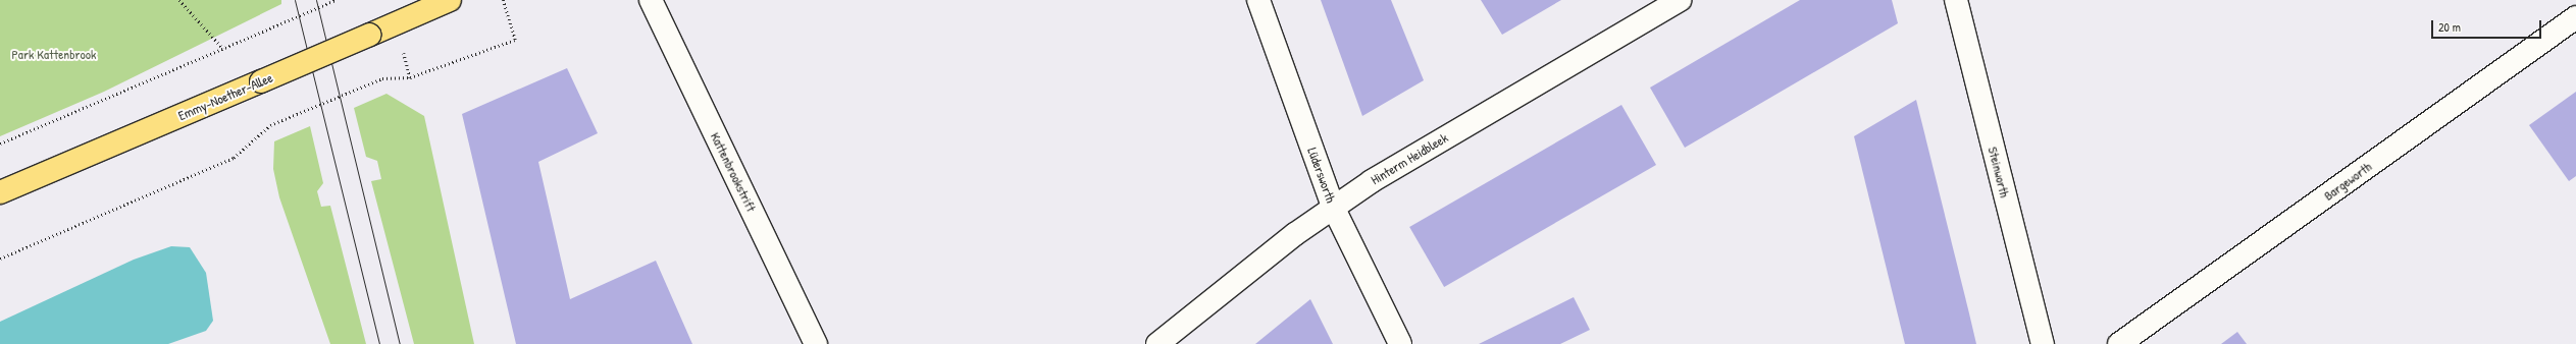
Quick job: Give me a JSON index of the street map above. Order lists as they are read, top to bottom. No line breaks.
{"streets":{"main road":["Emmy-Noether-Allee"],"street":["Hinterm Heidbleek","Kattenbrookstrift","Steinworth","Lüdersworth","Bargeworth"]},"crossings":[["Hinterm Heidbleek","Lüdersworth"]],"parks":["Park Kattenbrook"],"scale_bar":"20 m"}
